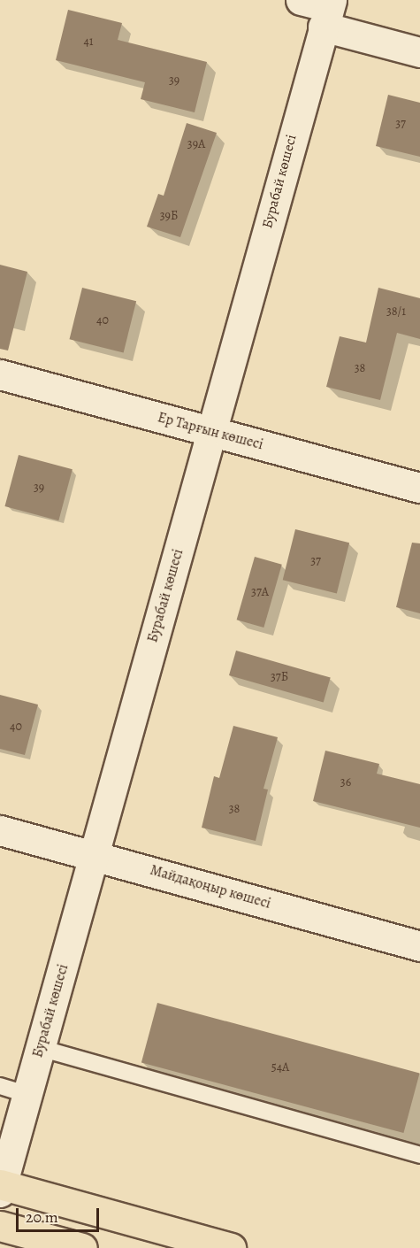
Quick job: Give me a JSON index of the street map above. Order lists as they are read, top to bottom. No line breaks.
{"streets":{"street":["Бурабай көшесі","Ер Тарғын көшесі","Майдақоңыр көшесі"]},"crossings":[["Бурабай көшесі","Ер Тарғын көшесі"],["Бурабай көшесі","Майдақоңыр көшесі"]],"house_numbers":["41","39","37","39А","39Б","38/1","40","38","39","37","37А","37Б","40","36","38","54А"],"scale_bar":"20 m"}
